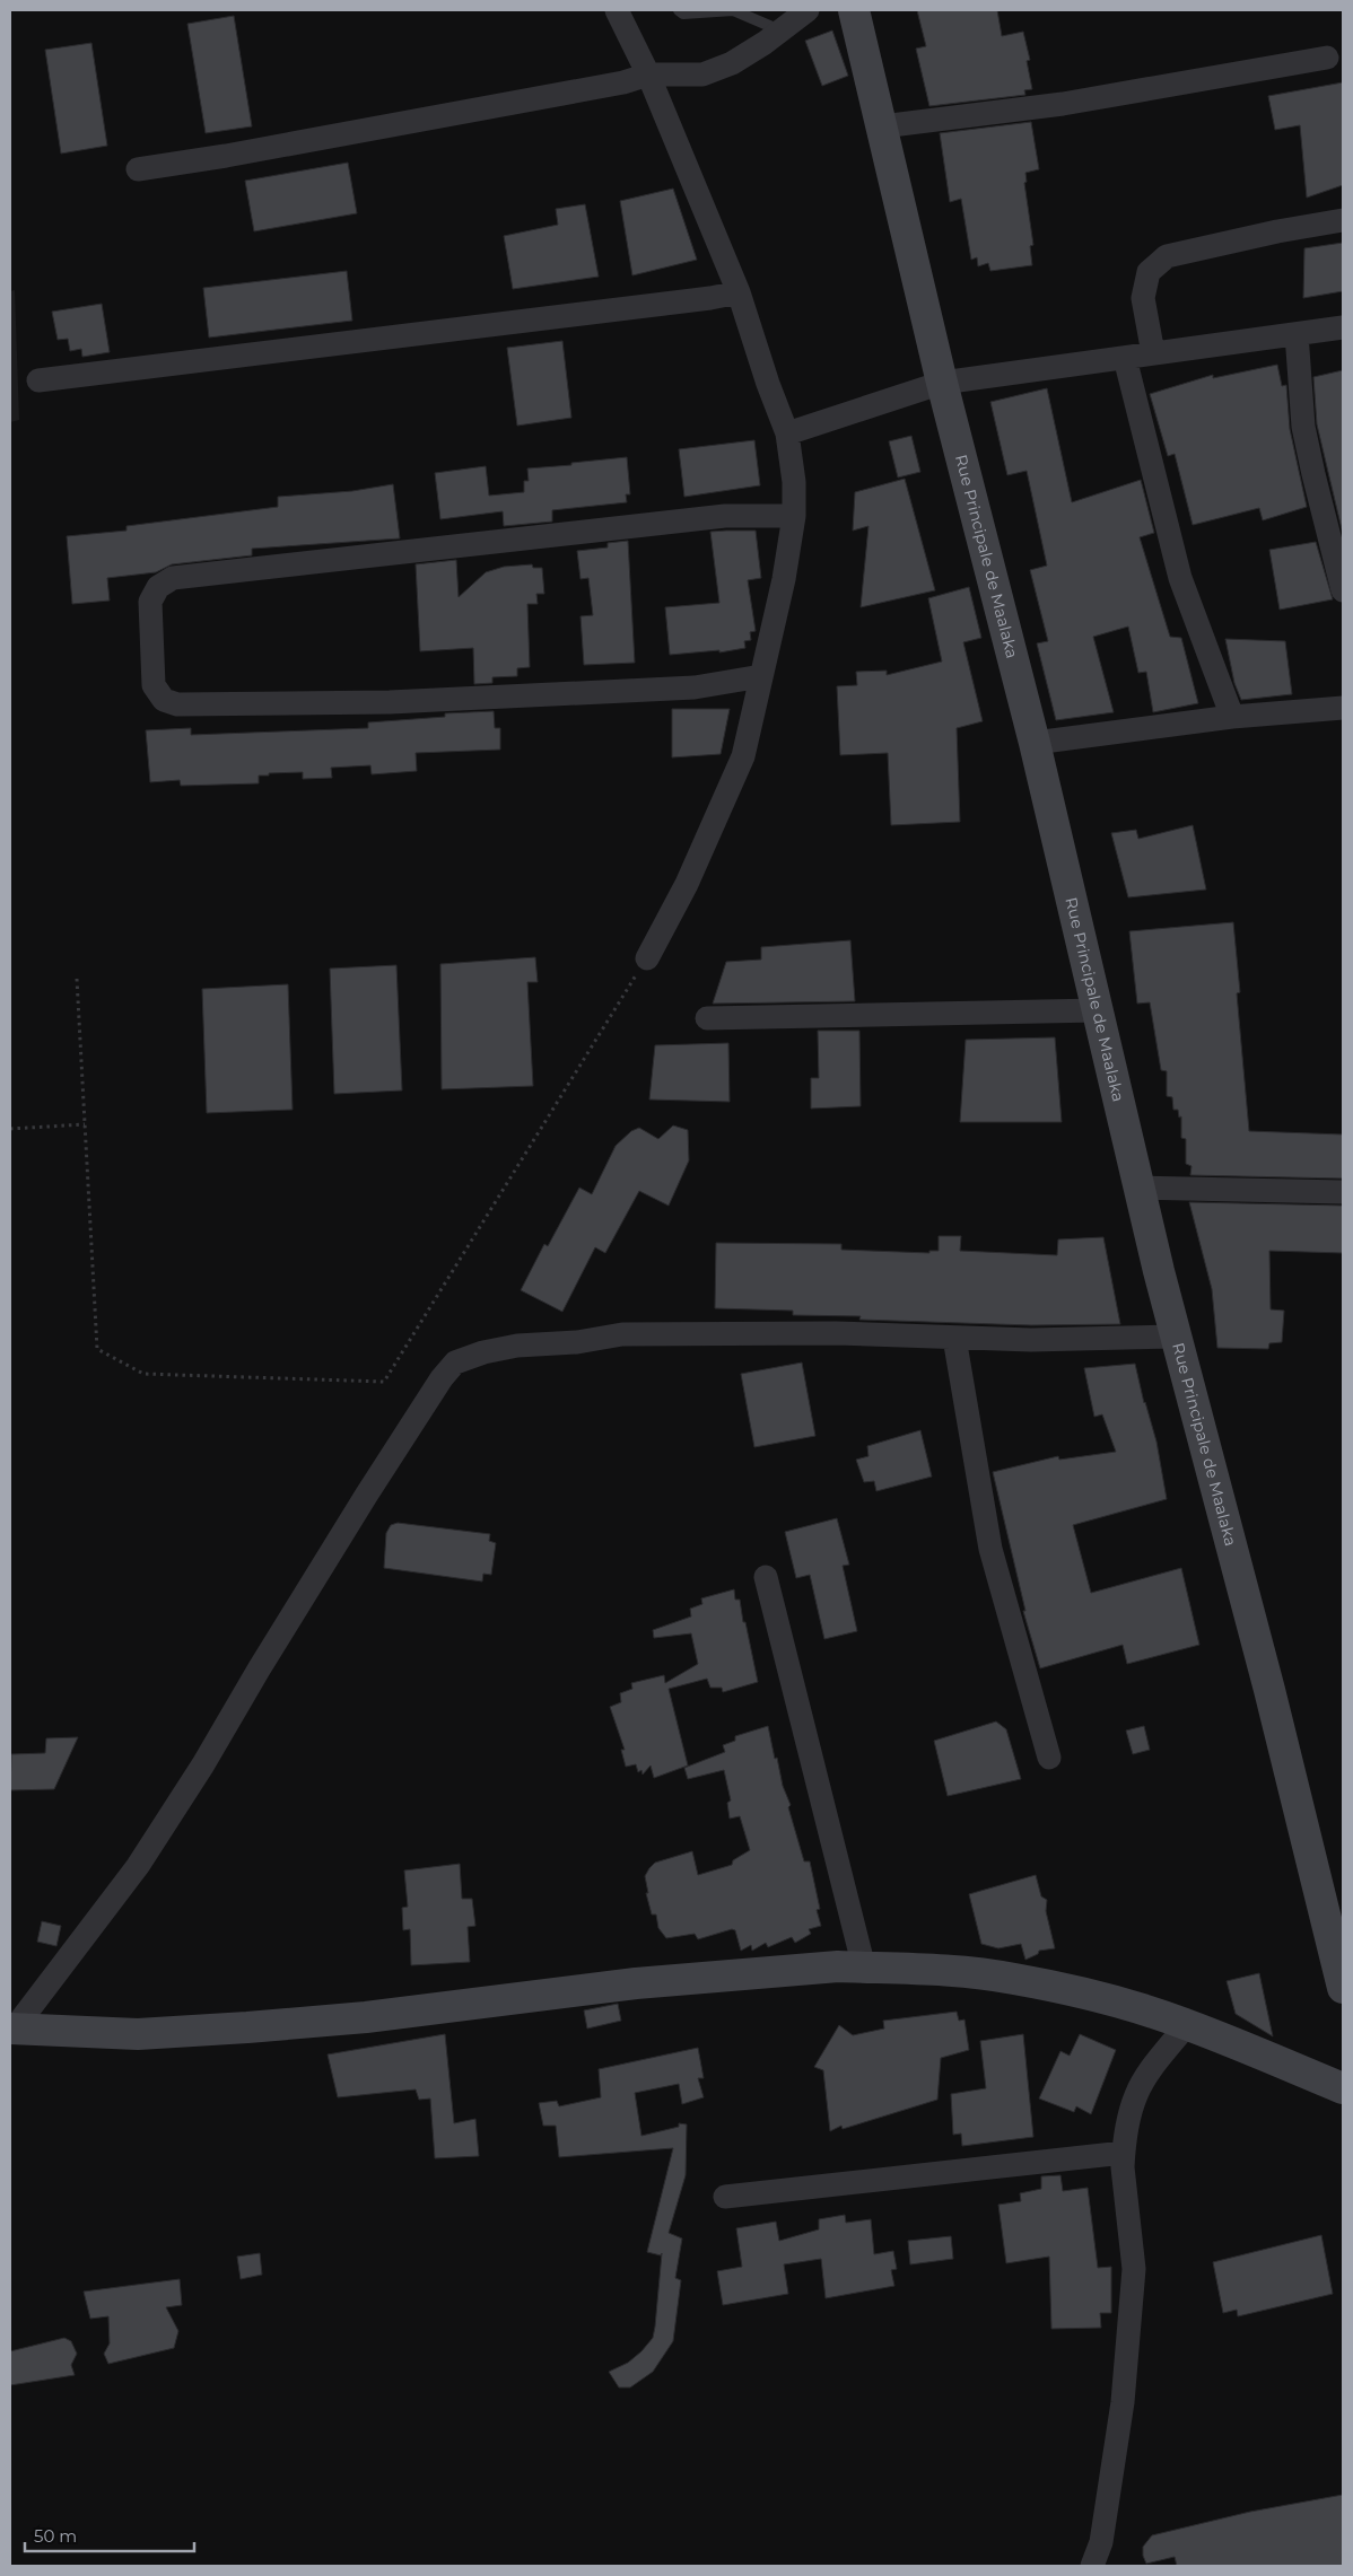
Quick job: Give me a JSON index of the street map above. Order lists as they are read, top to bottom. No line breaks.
{"streets":{"main road":["Rue Principale de Maalaka"]},"scale_bar":"50 m"}
